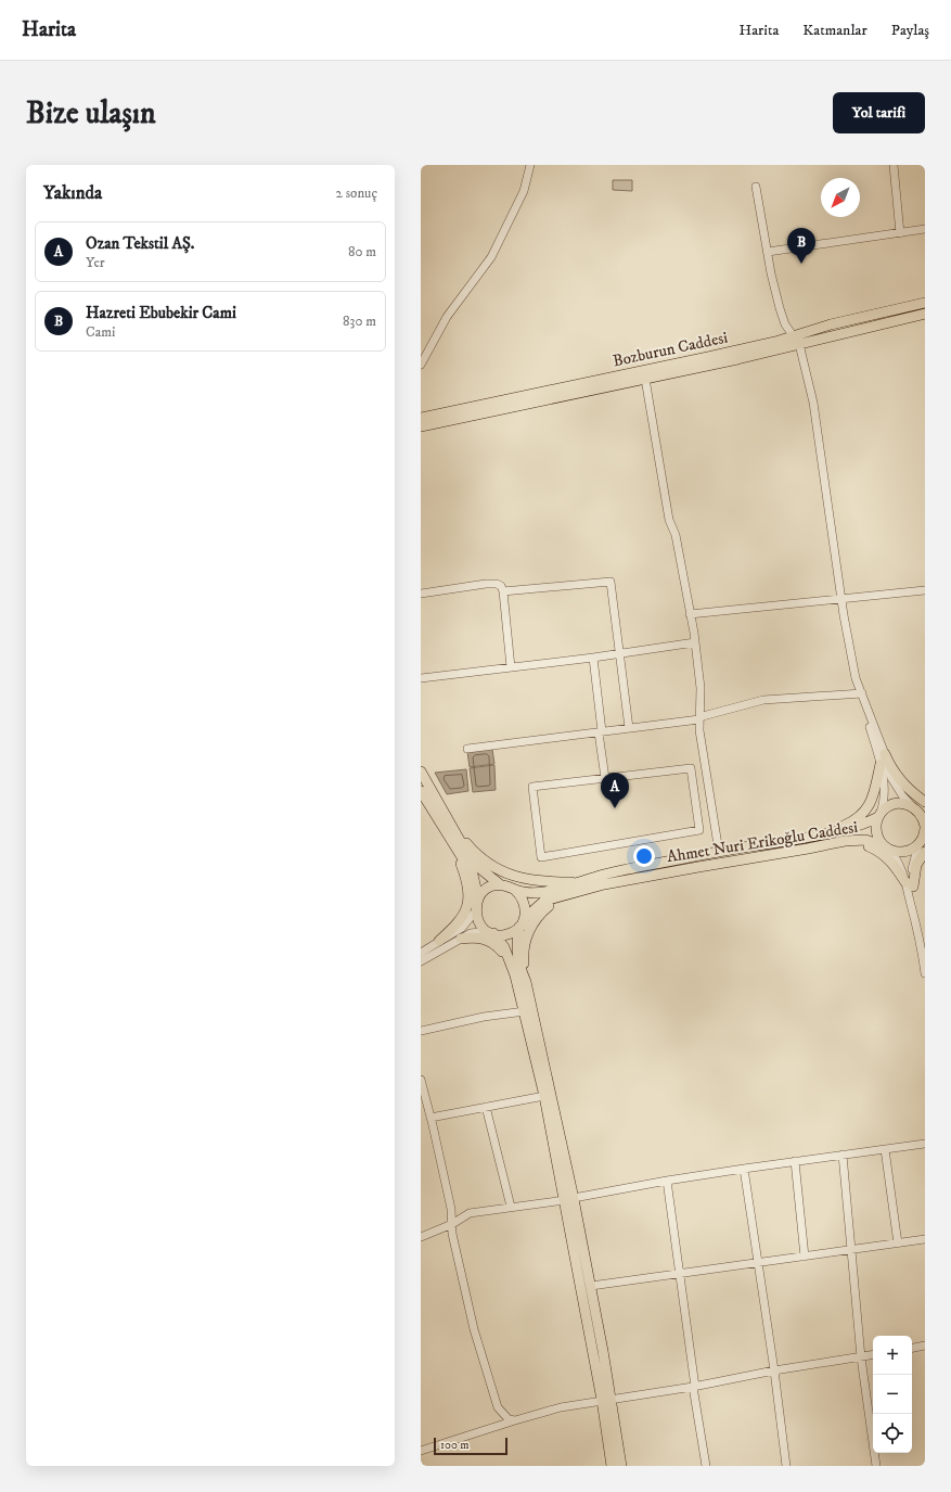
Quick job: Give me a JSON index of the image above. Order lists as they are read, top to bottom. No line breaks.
{"streets":{"main road":["Bozburun Caddesi","Ahmet Nuri Erikoğlu Caddesi"]},"scale_bar":"100 m","north":"bottom left","page":{"header":"Harita","nav":["Harita","Katmanlar","Paylaş"],"buttons":"Yol tarifi","title":"Bize ulaşın","heading":["Yakında","2 sonuç"],"list":[{"mark":"A","name":"Ozan Tekstil AŞ.","note":"Yer","value":"80 m"},{"mark":"B","name":"Hazreti Ebubekir Cami","note":"Cami","value":"830 m"}],"pins":["B","A"],"map_buttons":["+","−"],"scale":"100 m"}}
